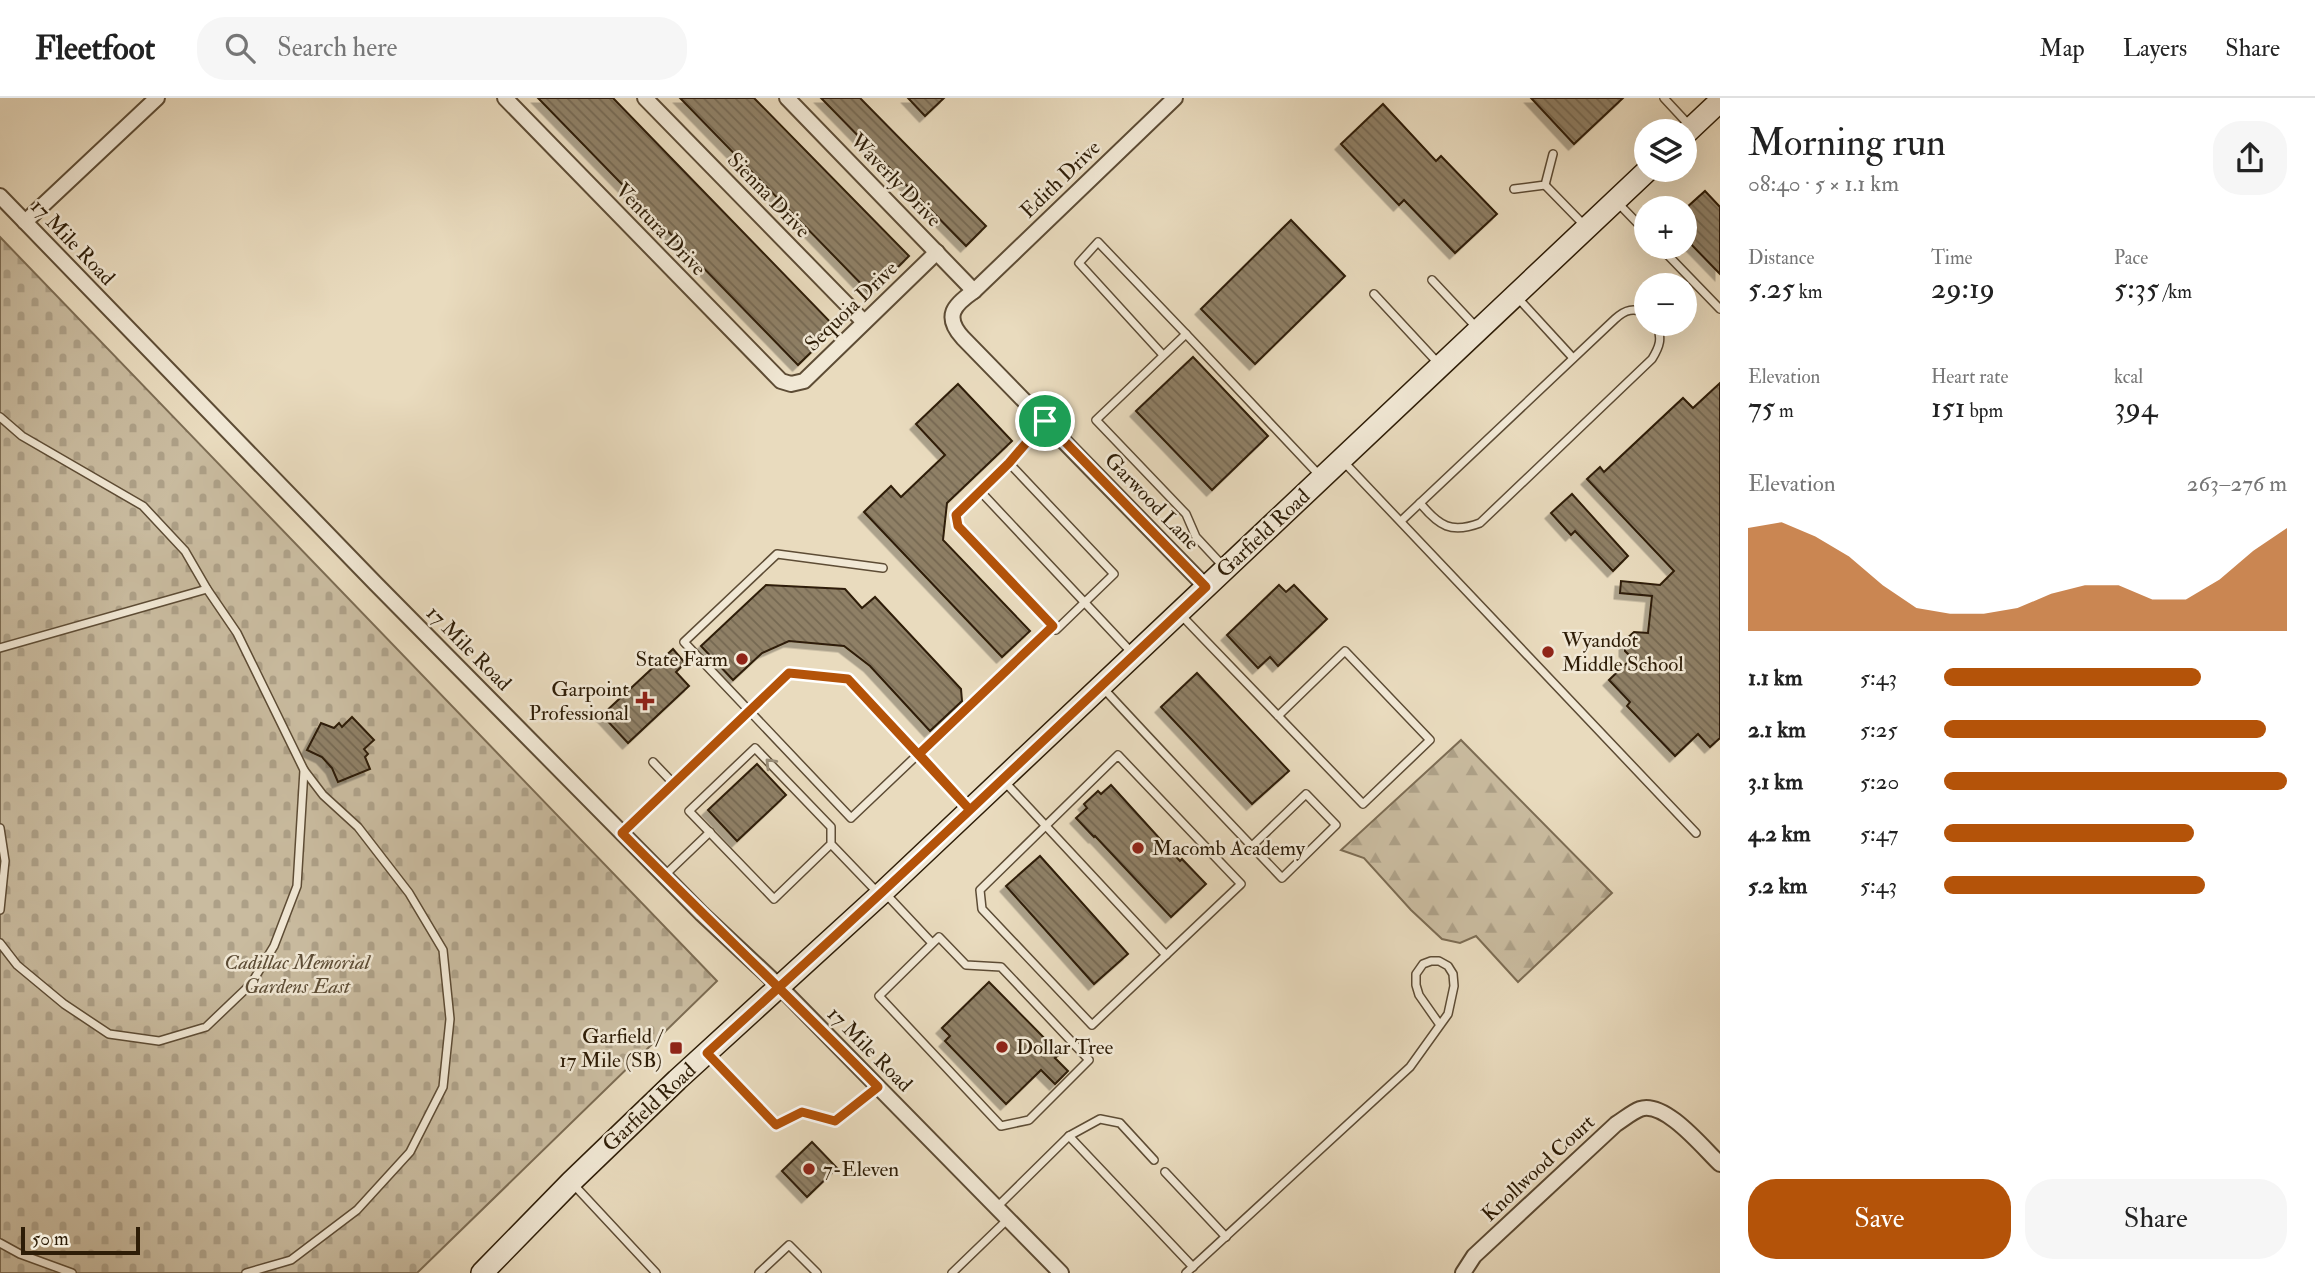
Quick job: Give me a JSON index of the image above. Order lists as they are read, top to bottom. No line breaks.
{"streets":{"main road":["Garfield Road"],"street":["Edith Drive","Waverly Drive","Sienna Drive","Ventura Drive","17 Mile Road","Sequoia Drive","Garwood Lane","Knollwood Court"]},"crossings":[["Edith Drive","Waverly Drive"],["Edith Drive","Garwood Lane"],["Waverly Drive","Sequoia Drive"],["Waverly Drive","Garwood Lane"],["Sienna Drive","Sequoia Drive"],["Ventura Drive","Sequoia Drive"],["17 Mile Road","Garfield Road"],["Garwood Lane","Garfield Road"]],"parks":["Cadillac Memorial Gardens East"],"places":{"other":["Wyandot Middle School","State Farm","Macomb Academy","Dollar Tree","7-Eleven"],"health":["Garpoint Professional"],"transit":["Garfield / 17 Mile (SB)"]},"scale_bar":"50 m","page":{"header":"Fleetfoot","search":"Search here","nav":["Map","Layers","Share"],"heading":["Morning run","08:40 · 5 × 1.1 km"],"map_buttons":["+","−"],"stats":[["Distance","5.25 km"],["Time","29:19"],["Pace","5:35 /km"],["Elevation","75 m"],["Heart rate","151 bpm"],["kcal","394"]],"chart":["Elevation","263–276 m"],"list":[{"name":"1.1 km","note":"5:43"},{"name":"2.1 km","note":"5:25"},{"name":"3.1 km","note":"5:20"},{"name":"4.2 km","note":"5:47"},{"name":"5.2 km","note":"5:43"}],"buttons":["Save","Share"],"scale":"50 m"}}
